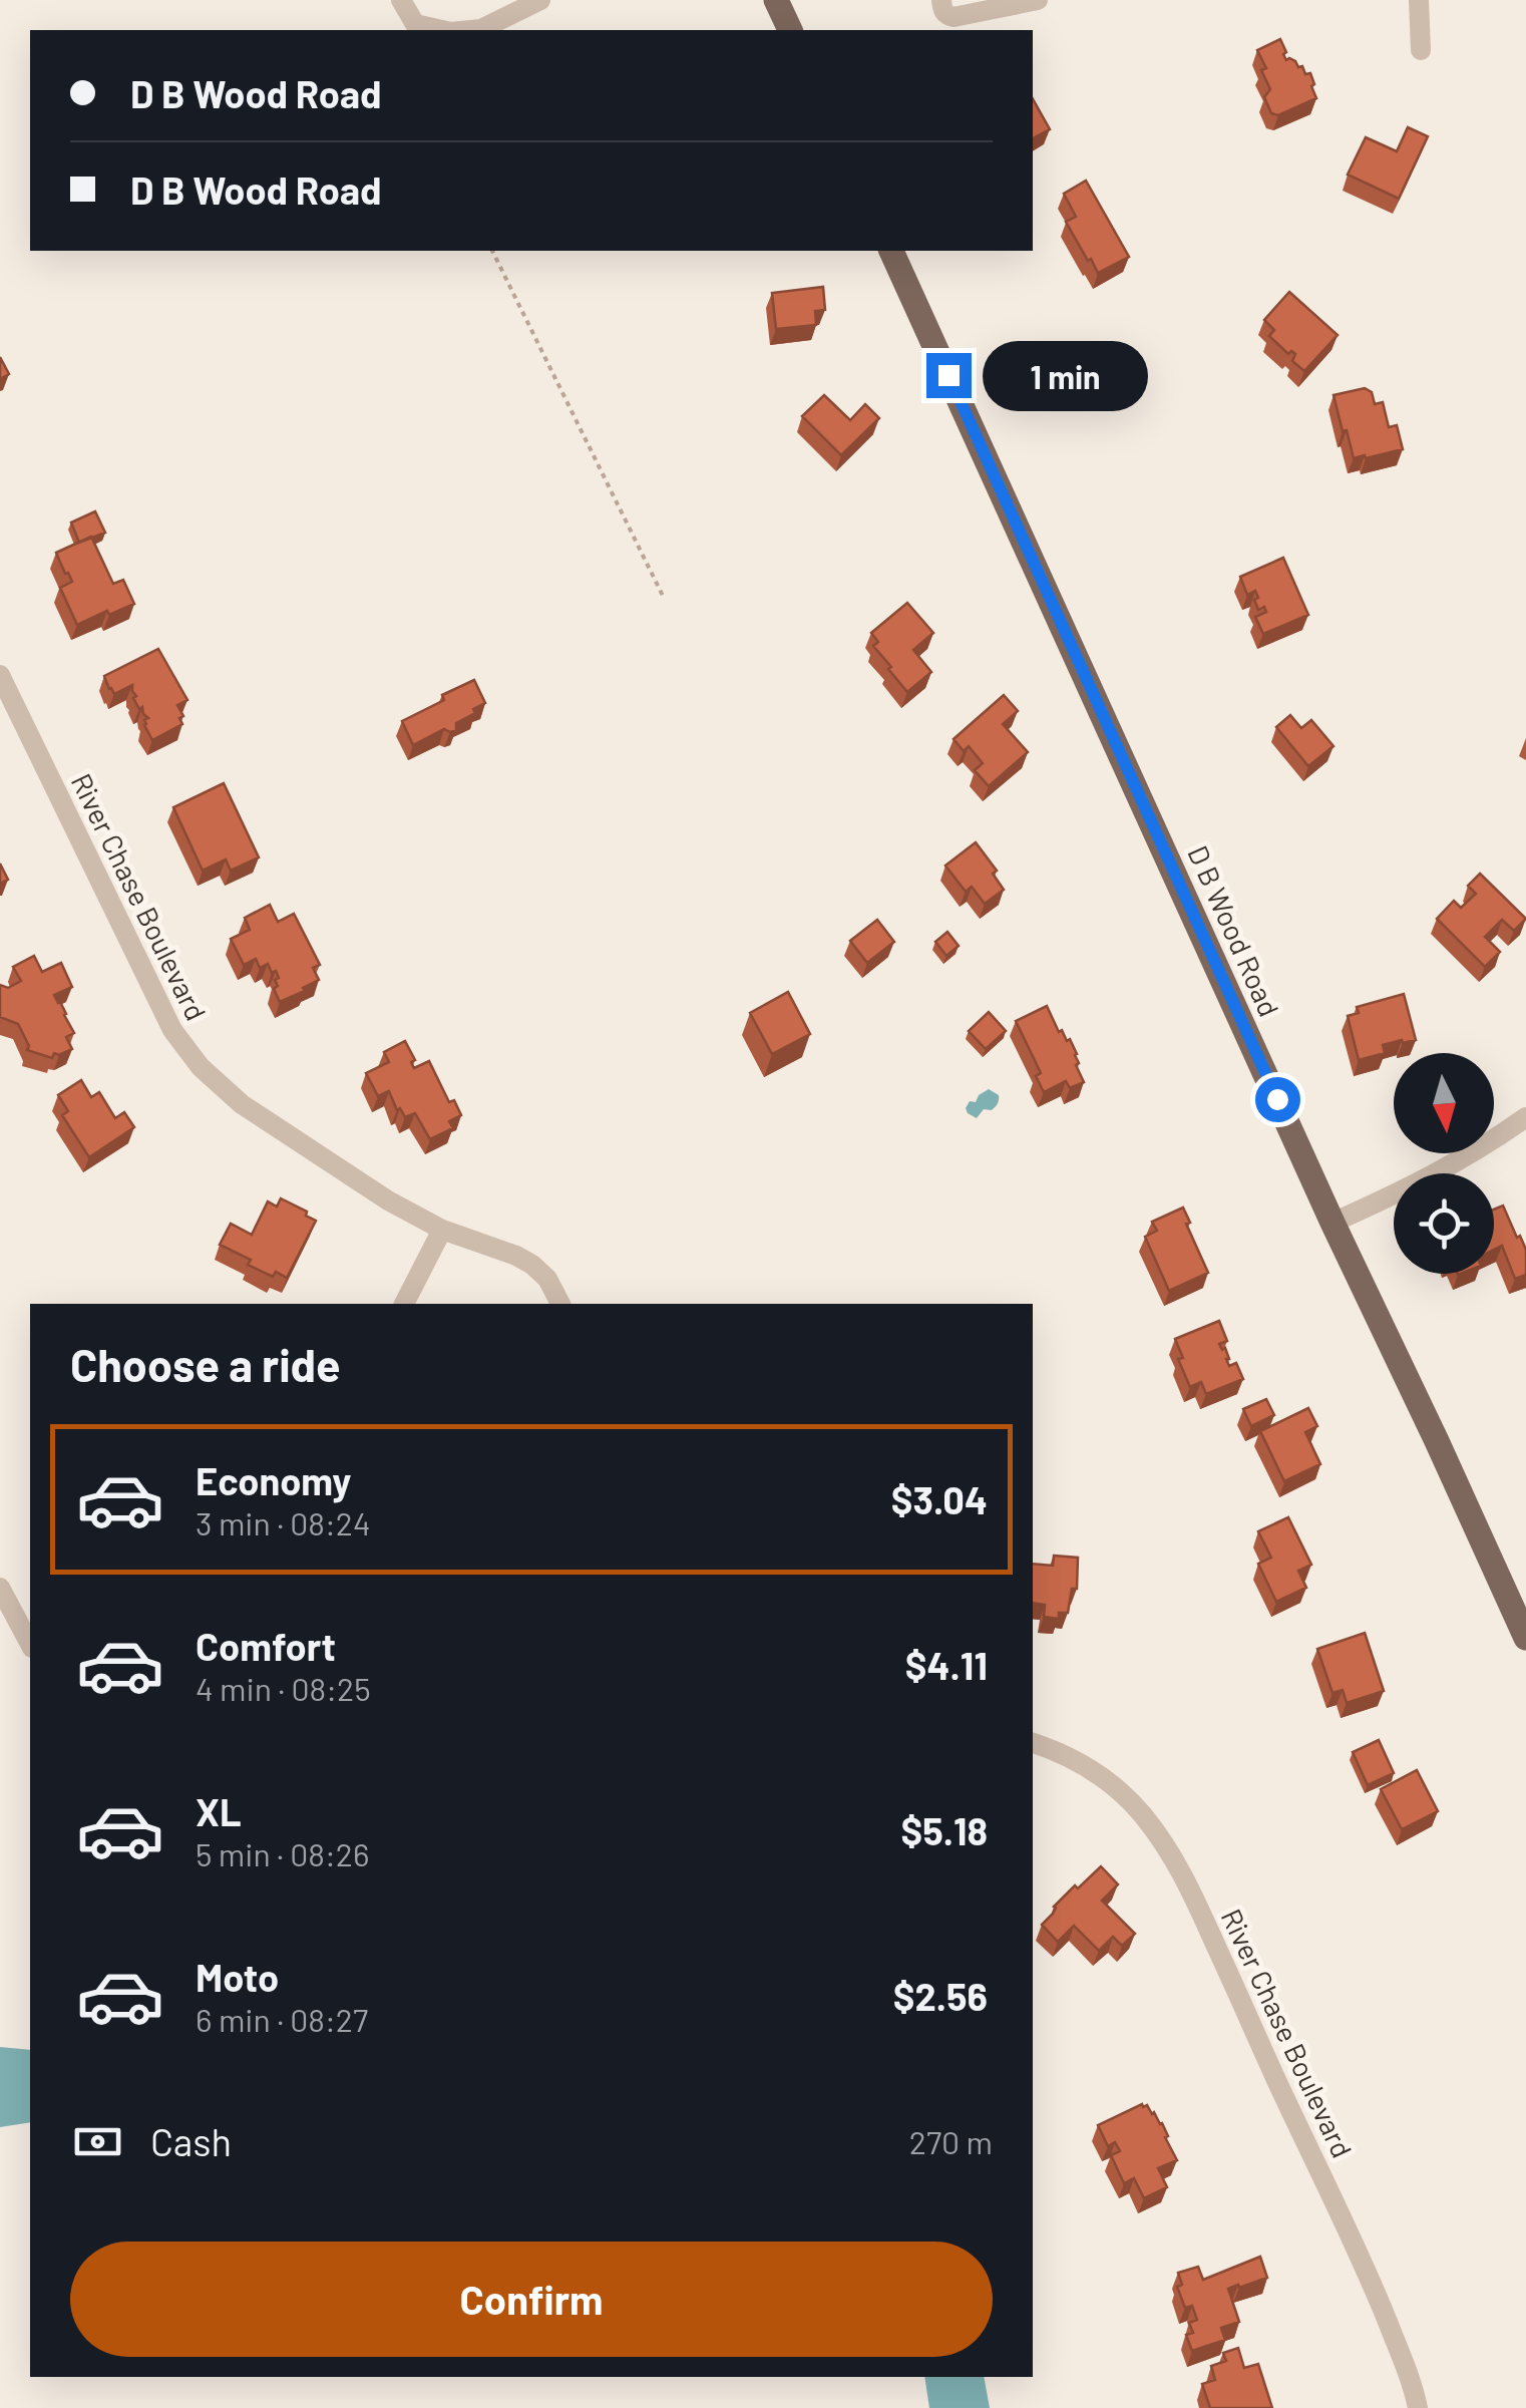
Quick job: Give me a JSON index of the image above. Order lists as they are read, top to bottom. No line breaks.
{"streets":{"main road":["D B Wood Road"],"street":["River Chase Boulevard"]},"north":"bottom","page":{"banner":["D B Wood Road","D B Wood Road"],"bubble":"1 min","heading":"Choose a ride","list":[{"name":"Economy","note":"3 min · 08:24","value":"$3.04"},{"name":"Comfort","note":"4 min · 08:25","value":"$4.11"},{"name":"XL","note":"5 min · 08:26","value":"$5.18"},{"name":"Moto","note":"6 min · 08:27","value":"$2.56"}],"pay":["Cash","270 m"],"buttons":"Confirm"}}
